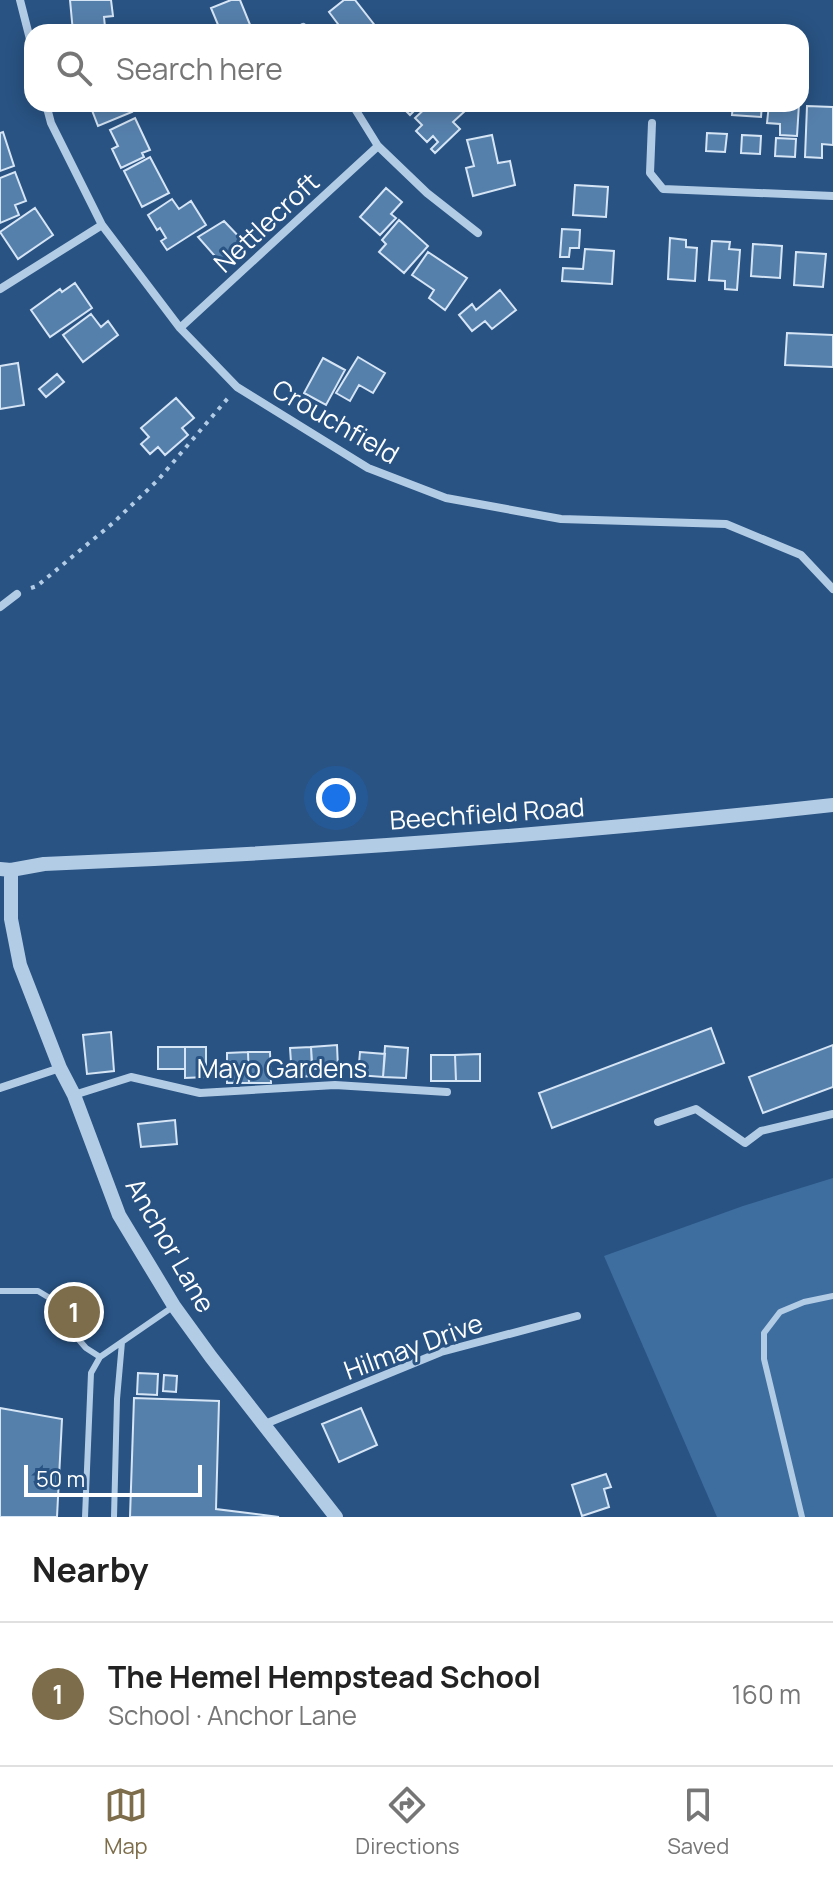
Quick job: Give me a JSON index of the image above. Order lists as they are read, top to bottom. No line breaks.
{"streets":{"street":["Nettlecroft","Crouchfield","Beechfield Road","Mayo Gardens","Anchor Lane","Hilmay Drive"]},"crossings":[["Nettlecroft","Crouchfield"],["Beechfield Road","Anchor Lane"],["Mayo Gardens","Anchor Lane"],["Anchor Lane","Hilmay Drive"]],"scale_bar":"50 m","page":{"search":"Search here","pins":"1","scale":"50 m","heading":"Nearby","list":[{"mark":"1","name":"The Hemel Hempstead School","note":"School · Anchor Lane","value":"160 m"}],"nav":["Map","Directions","Saved"]}}
